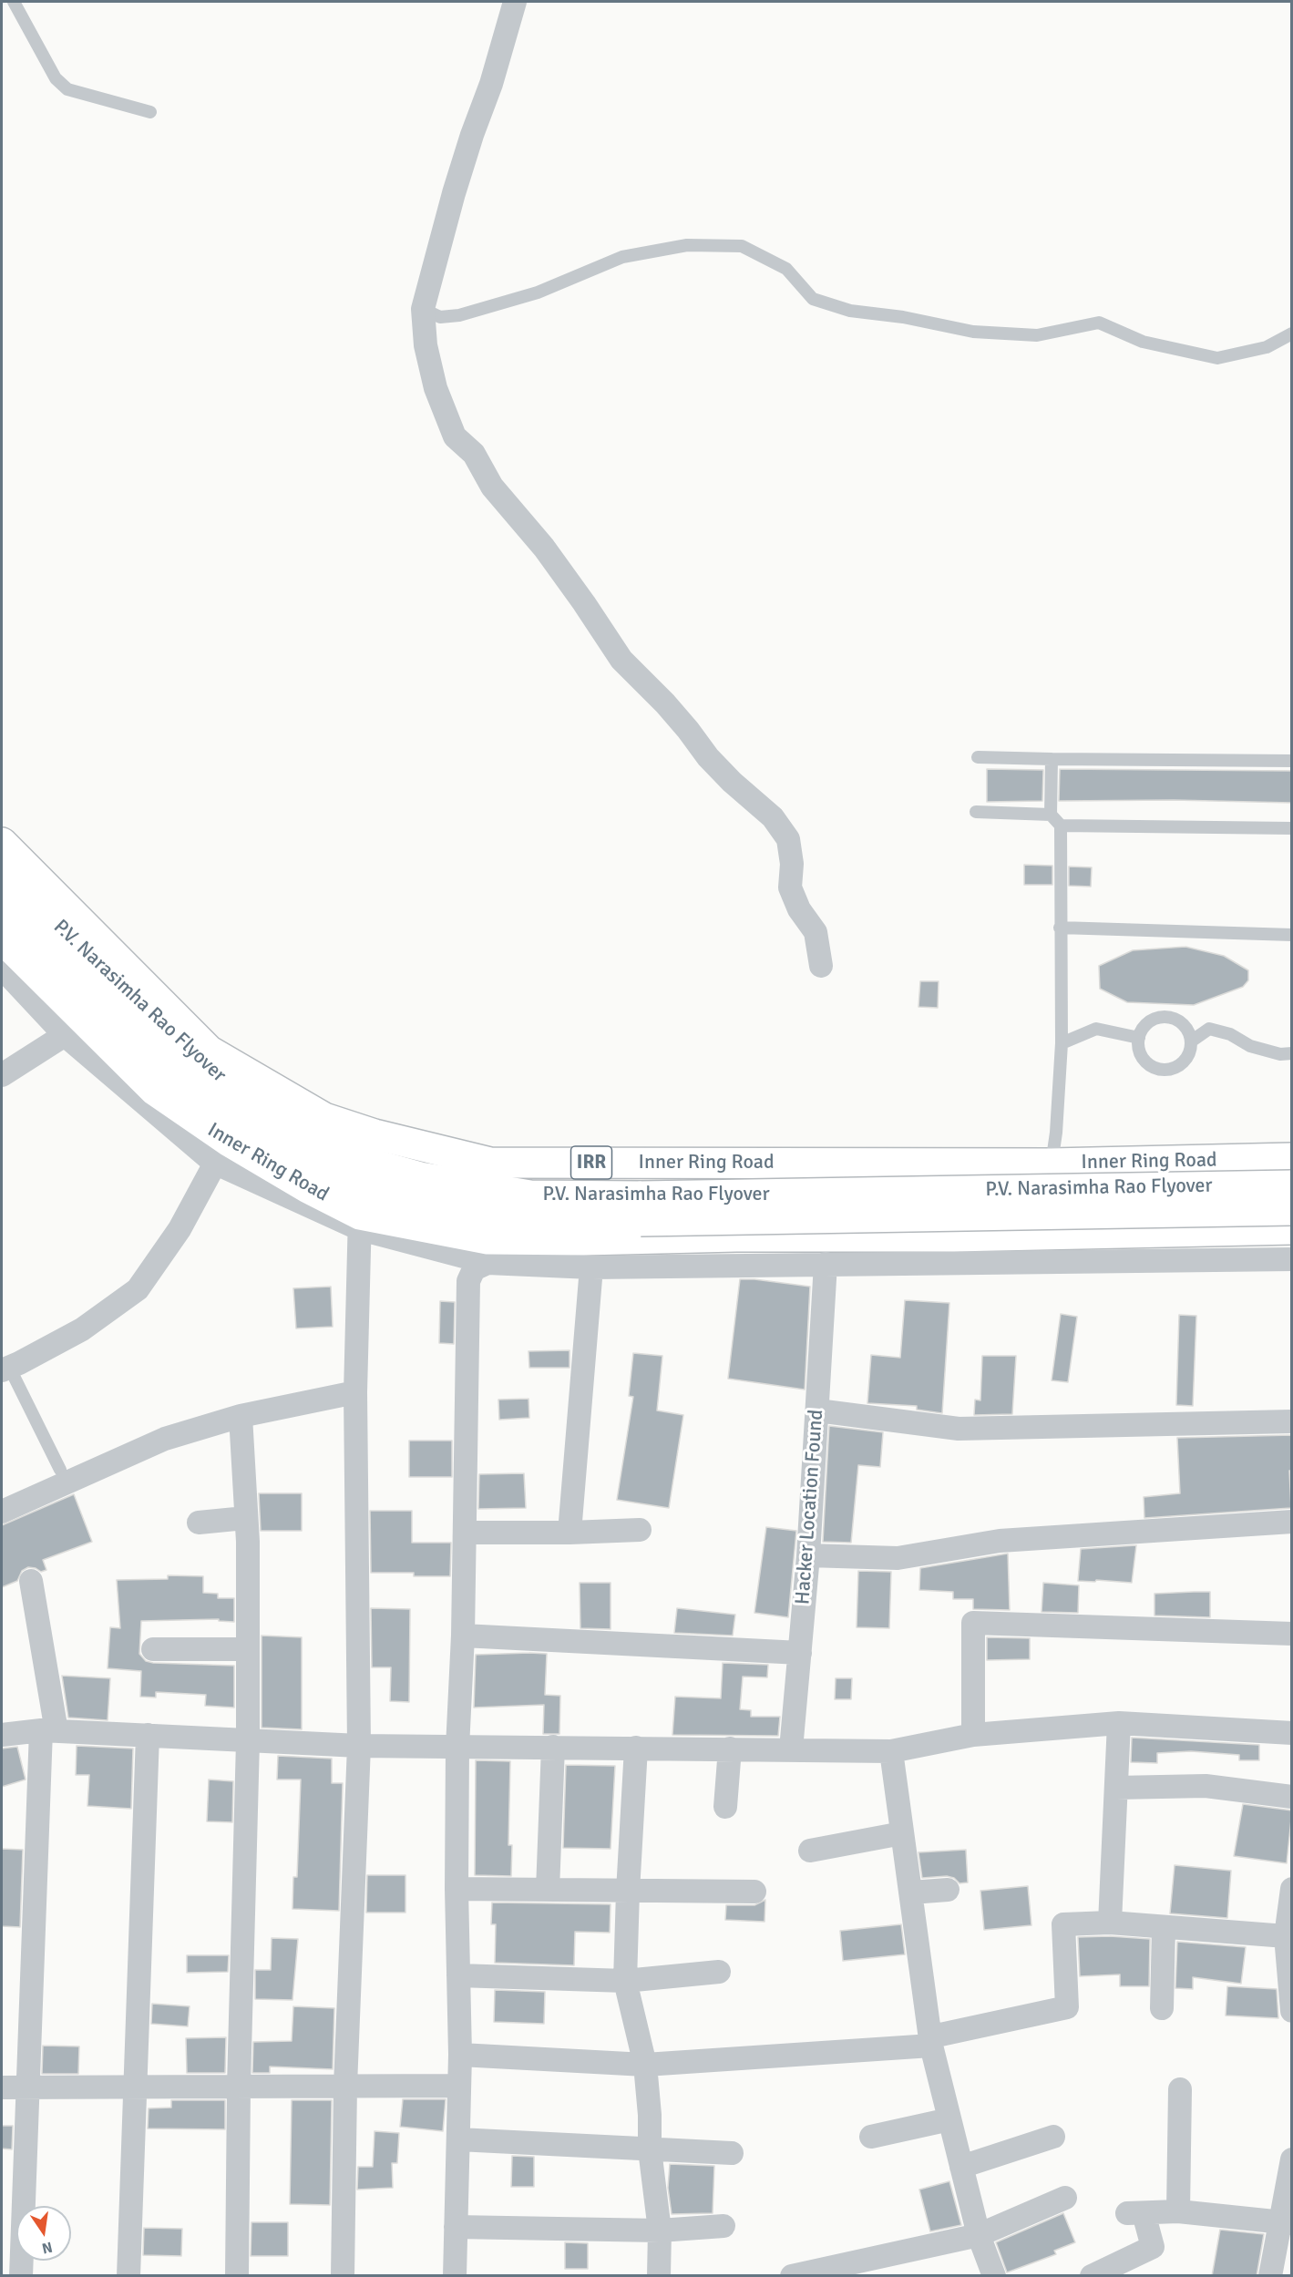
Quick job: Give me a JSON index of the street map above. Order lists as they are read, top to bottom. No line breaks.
{"streets":{"main road":["P.V. Narasimha Rao Flyover","Inner Ring Road","IRR"],"street":["Hacker Location Found"]},"north":"bottom"}
